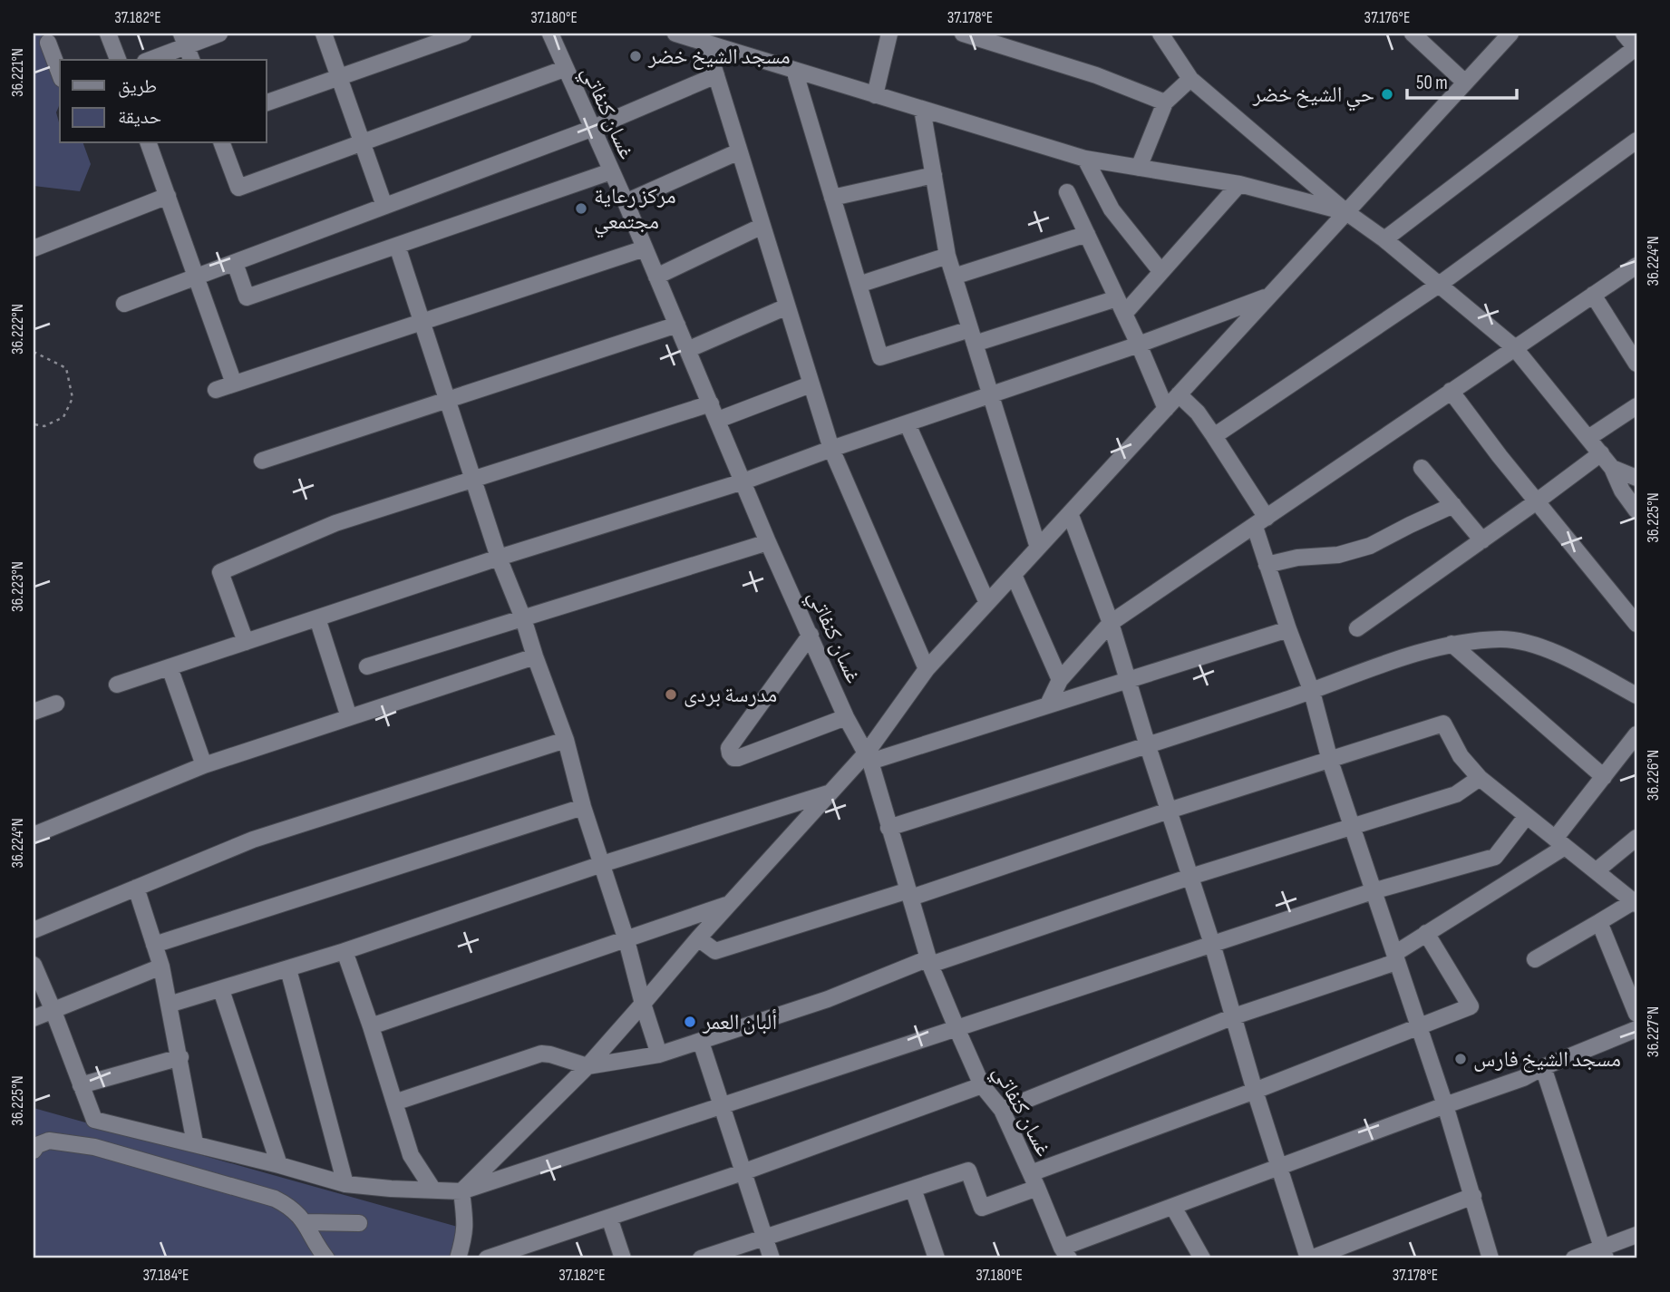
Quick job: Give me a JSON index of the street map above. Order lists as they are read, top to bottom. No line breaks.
{"streets":{"street":["غسان كنفاتي"]},"places":["مسجد الشيخ خضر","حي الشيخ خضر","مركز رعاية مجتمعي","مدرسة بردى","ألبان العمر","مسجد الشيخ فارس"],"legend":["طريق","حديقة"],"scale_bar":"50 m","coordinates":["37.182°E","37.180°E","37.178°E","37.176°E","36.221°N","36.224°N","36.222°N","36.225°N","36.223°N","36.226°N","36.227°N","37.184°E"]}
